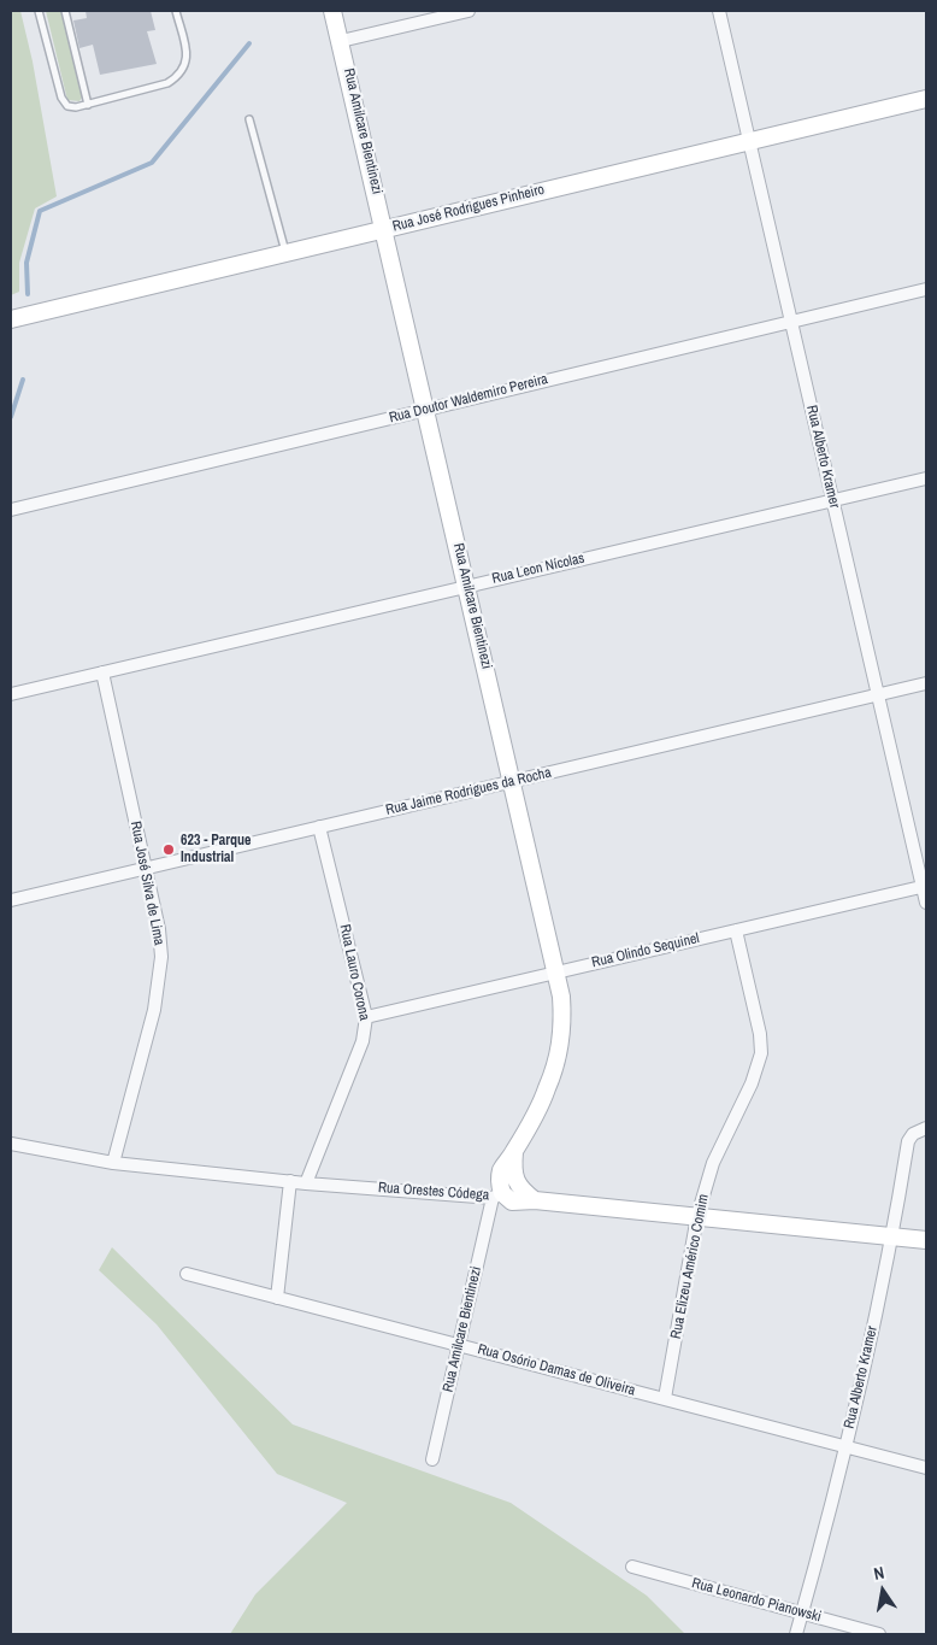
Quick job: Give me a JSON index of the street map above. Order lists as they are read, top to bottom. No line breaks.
{"streets":{"main road":["Rua Amilcare Bientinezi","Rua José Rodrigues Pinheiro","Rua Orestes Códega"],"street":["Rua Doutor Waldemiro Pereira","Rua Alberto Kramer","Rua Leon Nícolas","Rua Jaime Rodrigues da Rocha","Rua José Silva de Lima","Rua Olindo Sequinel","Rua Lauro Corona","Rua Elizeu Américo Comim","Rua Osório Damas de Oliveira","Rua Leonardo Pianowski"]},"crossings":[["Rua Amilcare Bientinezi","Rua José Rodrigues Pinheiro"],["Rua Amilcare Bientinezi","Rua Doutor Waldemiro Pereira"],["Rua Amilcare Bientinezi","Rua Leon Nícolas"],["Rua Amilcare Bientinezi","Rua Jaime Rodrigues da Rocha"],["Rua Amilcare Bientinezi","Rua Olindo Sequinel"],["Rua Amilcare Bientinezi","Rua Orestes Códega"],["Rua Amilcare Bientinezi","Rua Osório Damas de Oliveira"],["Rua José Rodrigues Pinheiro","Rua Alberto Kramer"],["Rua Doutor Waldemiro Pereira","Rua Alberto Kramer"],["Rua Alberto Kramer","Rua Leon Nícolas"],["Rua Alberto Kramer","Rua Jaime Rodrigues da Rocha"],["Rua Alberto Kramer","Rua Olindo Sequinel"],["Rua Alberto Kramer","Rua Orestes Códega"],["Rua Alberto Kramer","Rua Osório Damas de Oliveira"],["Rua Alberto Kramer","Rua Leonardo Pianowski"],["Rua Leon Nícolas","Rua José Silva de Lima"],["Rua Jaime Rodrigues da Rocha","Rua José Silva de Lima"],["Rua Jaime Rodrigues da Rocha","Rua Lauro Corona"],["Rua José Silva de Lima","Rua Orestes Códega"],["Rua Olindo Sequinel","Rua Lauro Corona"],["Rua Olindo Sequinel","Rua Elizeu Américo Comim"],["Rua Lauro Corona","Rua Orestes Códega"],["Rua Orestes Códega","Rua Elizeu Américo Comim"],["Rua Elizeu Américo Comim","Rua Osório Damas de Oliveira"]],"places":["623 - Parque Industrial"],"north":"top"}
